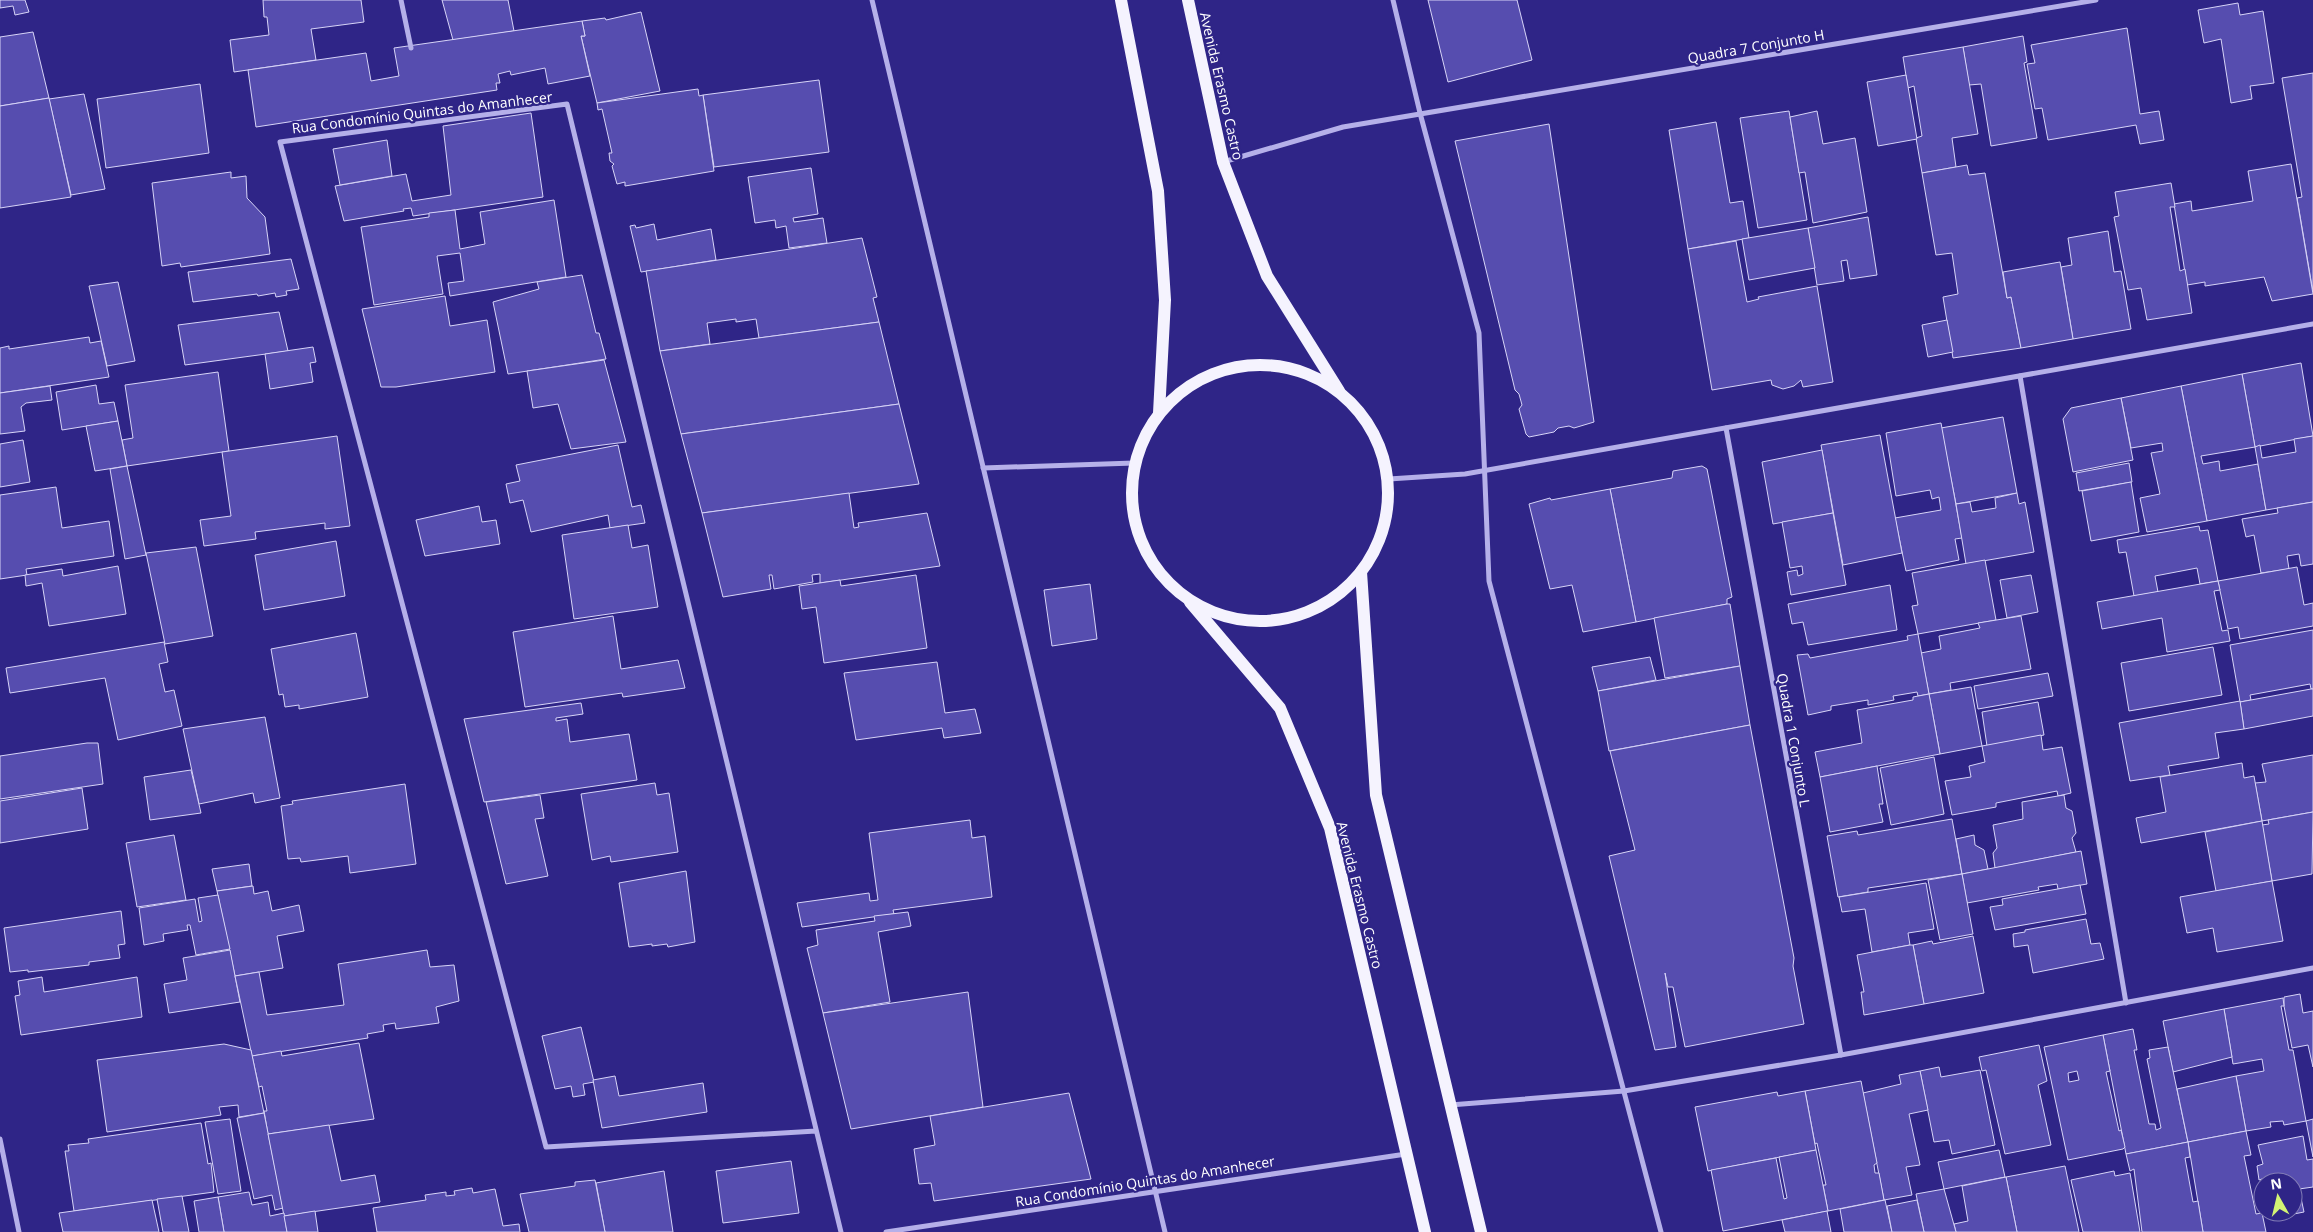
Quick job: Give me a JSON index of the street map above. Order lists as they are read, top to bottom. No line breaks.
{"streets":{"main road":["Avenida Erasmo Castro"],"street":["Quadra 7 Conjunto H","Rua Condomínio Quintas do Amanhecer","Quadra 1 Conjunto L"]},"crossings":[["Quadra 7 Conjunto H","Avenida Erasmo Castro"],["Avenida Erasmo Castro","Rua Condomínio Quintas do Amanhecer"]],"north":"top"}
